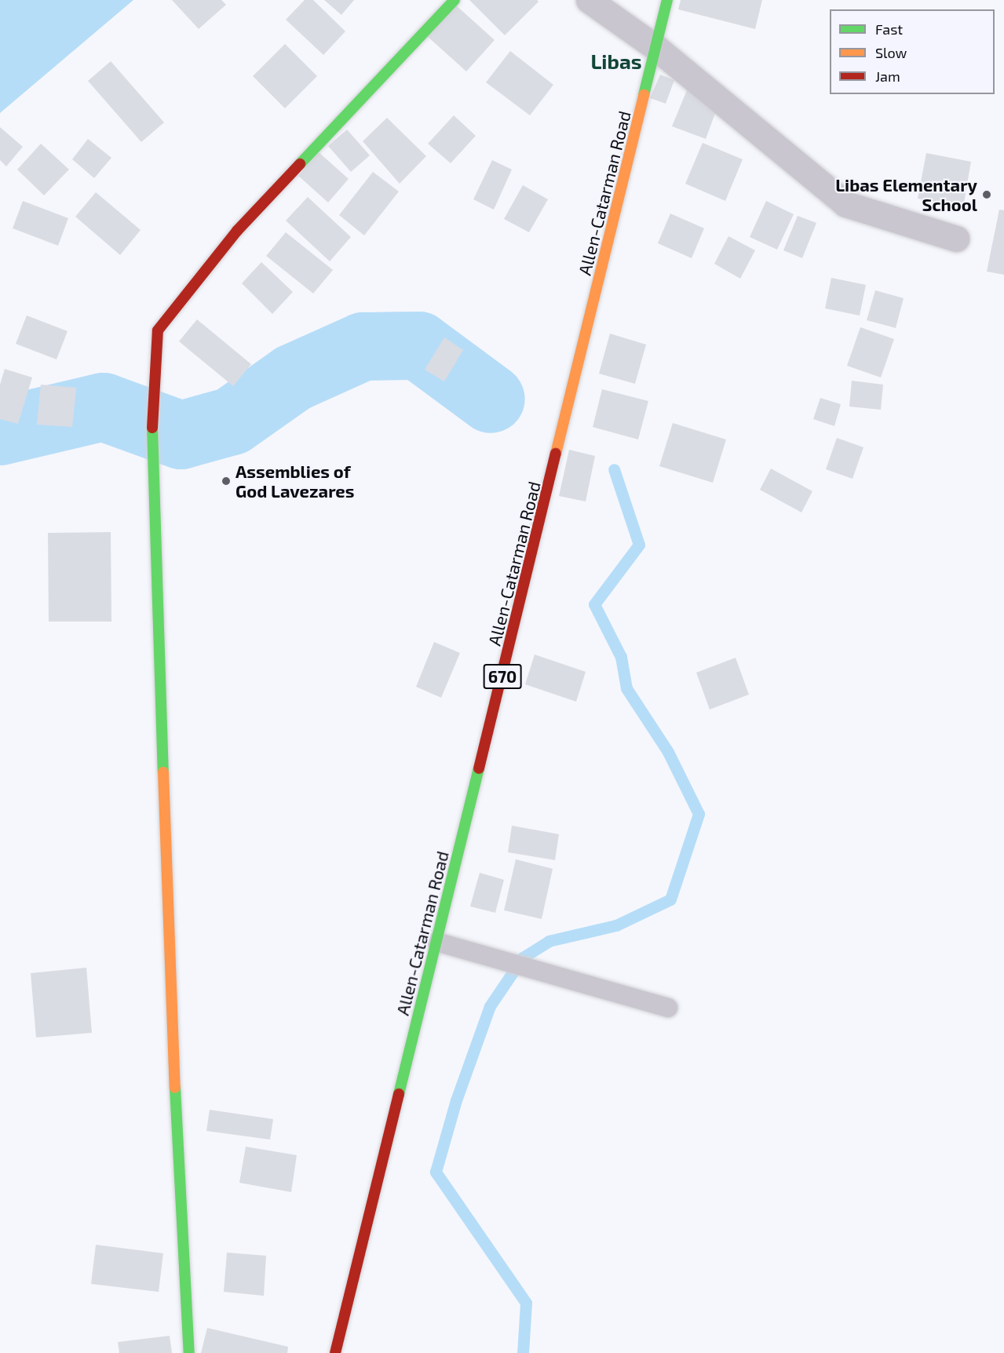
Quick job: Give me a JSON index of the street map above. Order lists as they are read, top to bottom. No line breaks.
{"streets":{"street":["Allen-Catarman Road","670"]},"districts":["Libas"],"places":["Libas Elementary School","Assemblies of God Lavezares"],"legend":["Fast","Slow","Jam"]}
